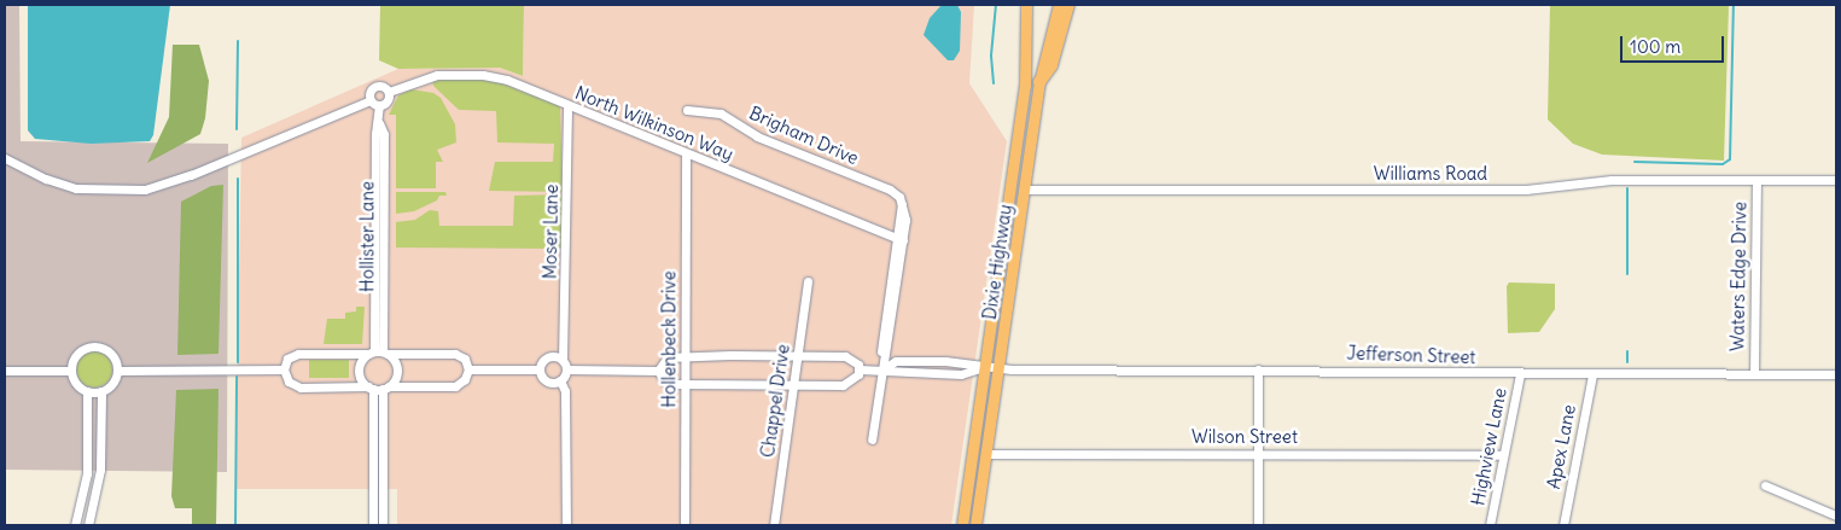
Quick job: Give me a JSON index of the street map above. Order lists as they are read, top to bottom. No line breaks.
{"streets":{"main road":["Dixie Highway"],"street":["North Wilkinson Way","Brigham Drive","Williams Road","Moser Lane","Hollister Lane","Waters Edge Drive","Hollenbeck Drive","Jefferson Street","Chappel Drive","Wilson Street","Highview Lane","Apex Lane"]},"crossings":[["North Wilkinson Way","Brigham Drive"],["North Wilkinson Way","Moser Lane"],["North Wilkinson Way","Hollister Lane"],["North Wilkinson Way","Hollenbeck Drive"],["Williams Road","Dixie Highway"],["Williams Road","Waters Edge Drive"],["Dixie Highway","Jefferson Street"],["Dixie Highway","Wilson Street"],["Waters Edge Drive","Jefferson Street"],["Jefferson Street","Highview Lane"],["Jefferson Street","Apex Lane"],["Wilson Street","Highview Lane"]],"scale_bar":"100 m"}
